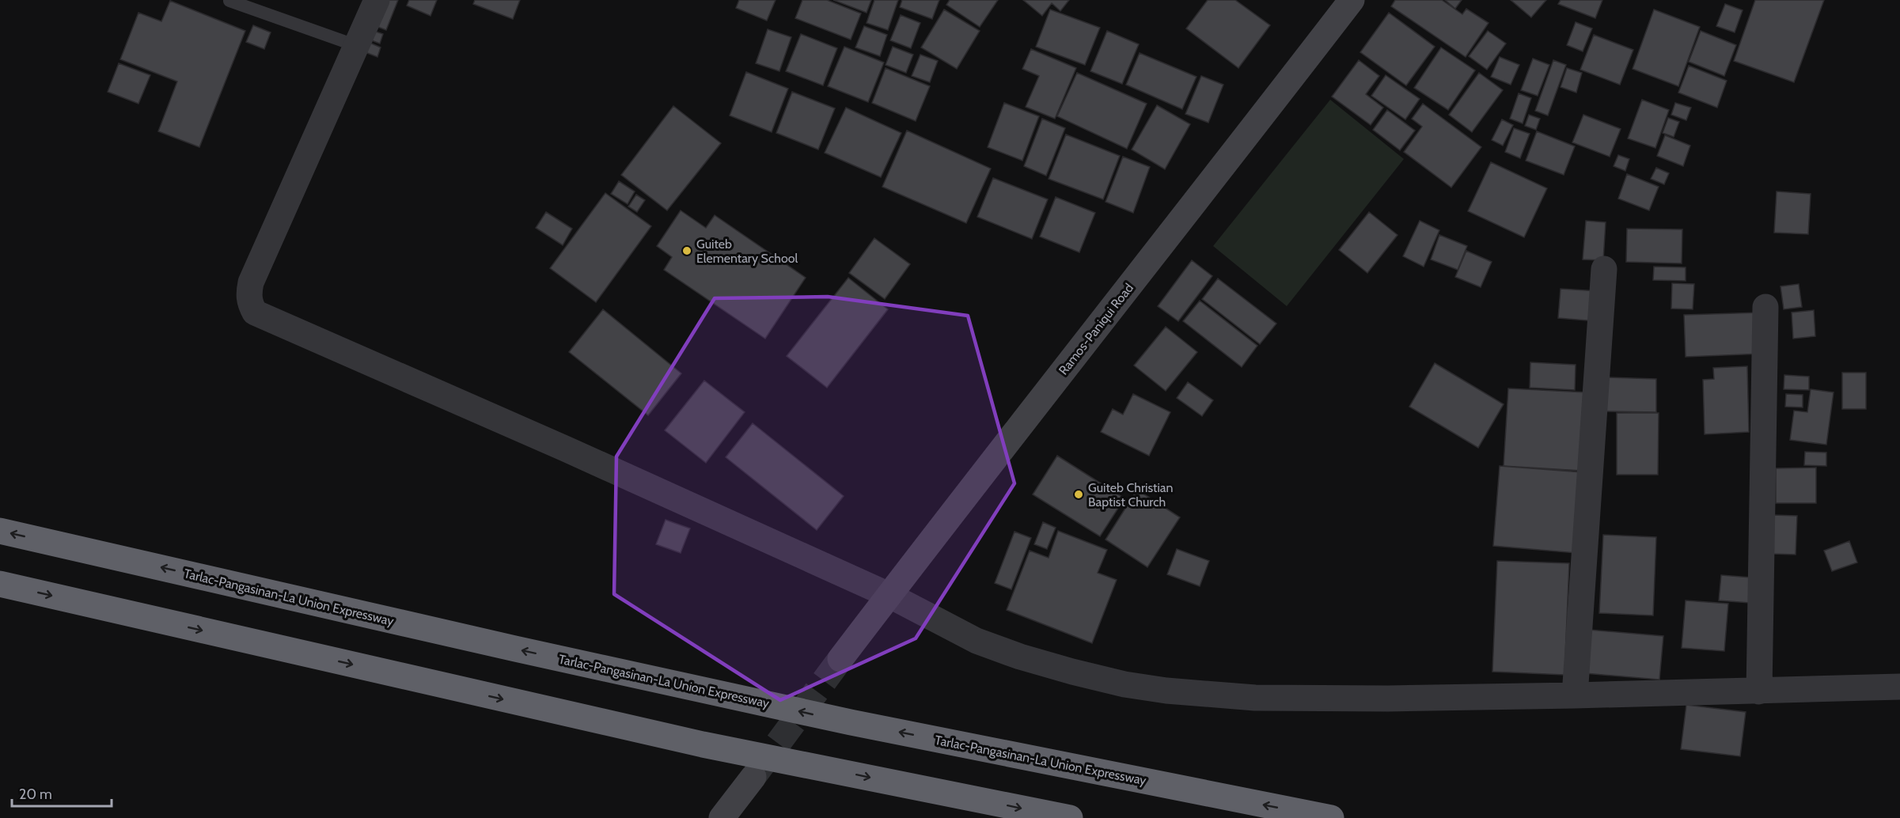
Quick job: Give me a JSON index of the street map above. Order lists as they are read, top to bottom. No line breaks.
{"streets":{"highway":["Tarlac-Pangasinan-La Union Expressway"],"main road":["Ramos-Paniqui Road"]},"places":["Guiteb Elementary School","Guiteb Christian Baptist Church"],"scale_bar":"20 m"}
